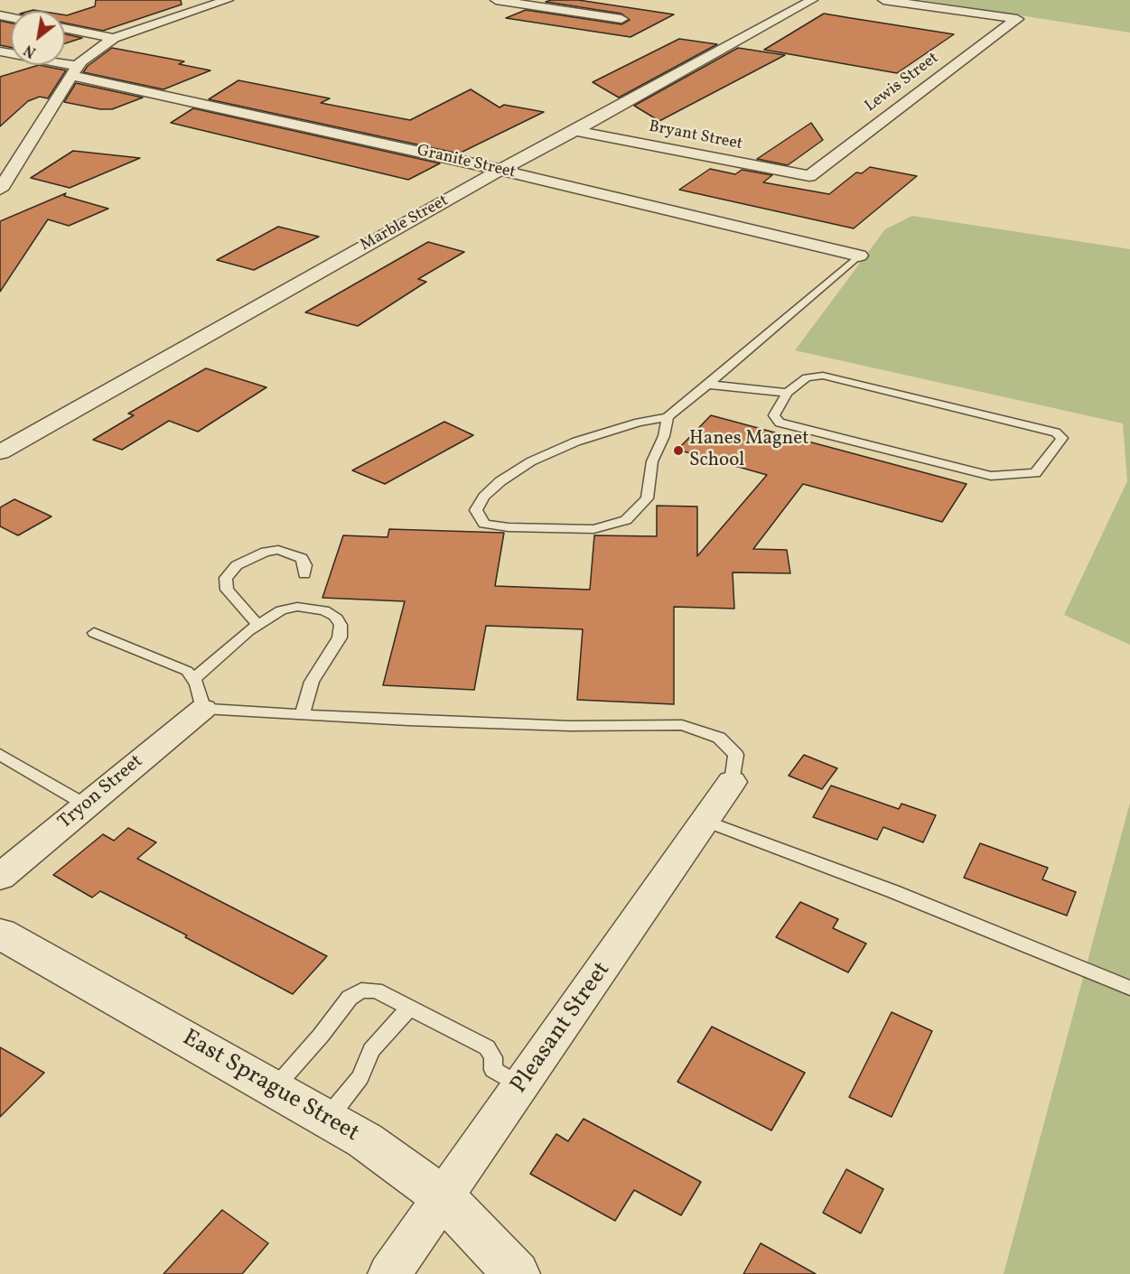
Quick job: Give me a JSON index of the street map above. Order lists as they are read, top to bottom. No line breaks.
{"streets":{"street":["Lewis Street","Bryant Street","Granite Street","Marble Street","Tryon Street","Pleasant Street","East Sprague Street"]},"crossings":[["Lewis Street","Bryant Street"],["Bryant Street","Marble Street"],["Granite Street","Marble Street"],["Pleasant Street","East Sprague Street"]],"places":["Hanes Magnet School"],"north":"bottom left"}
